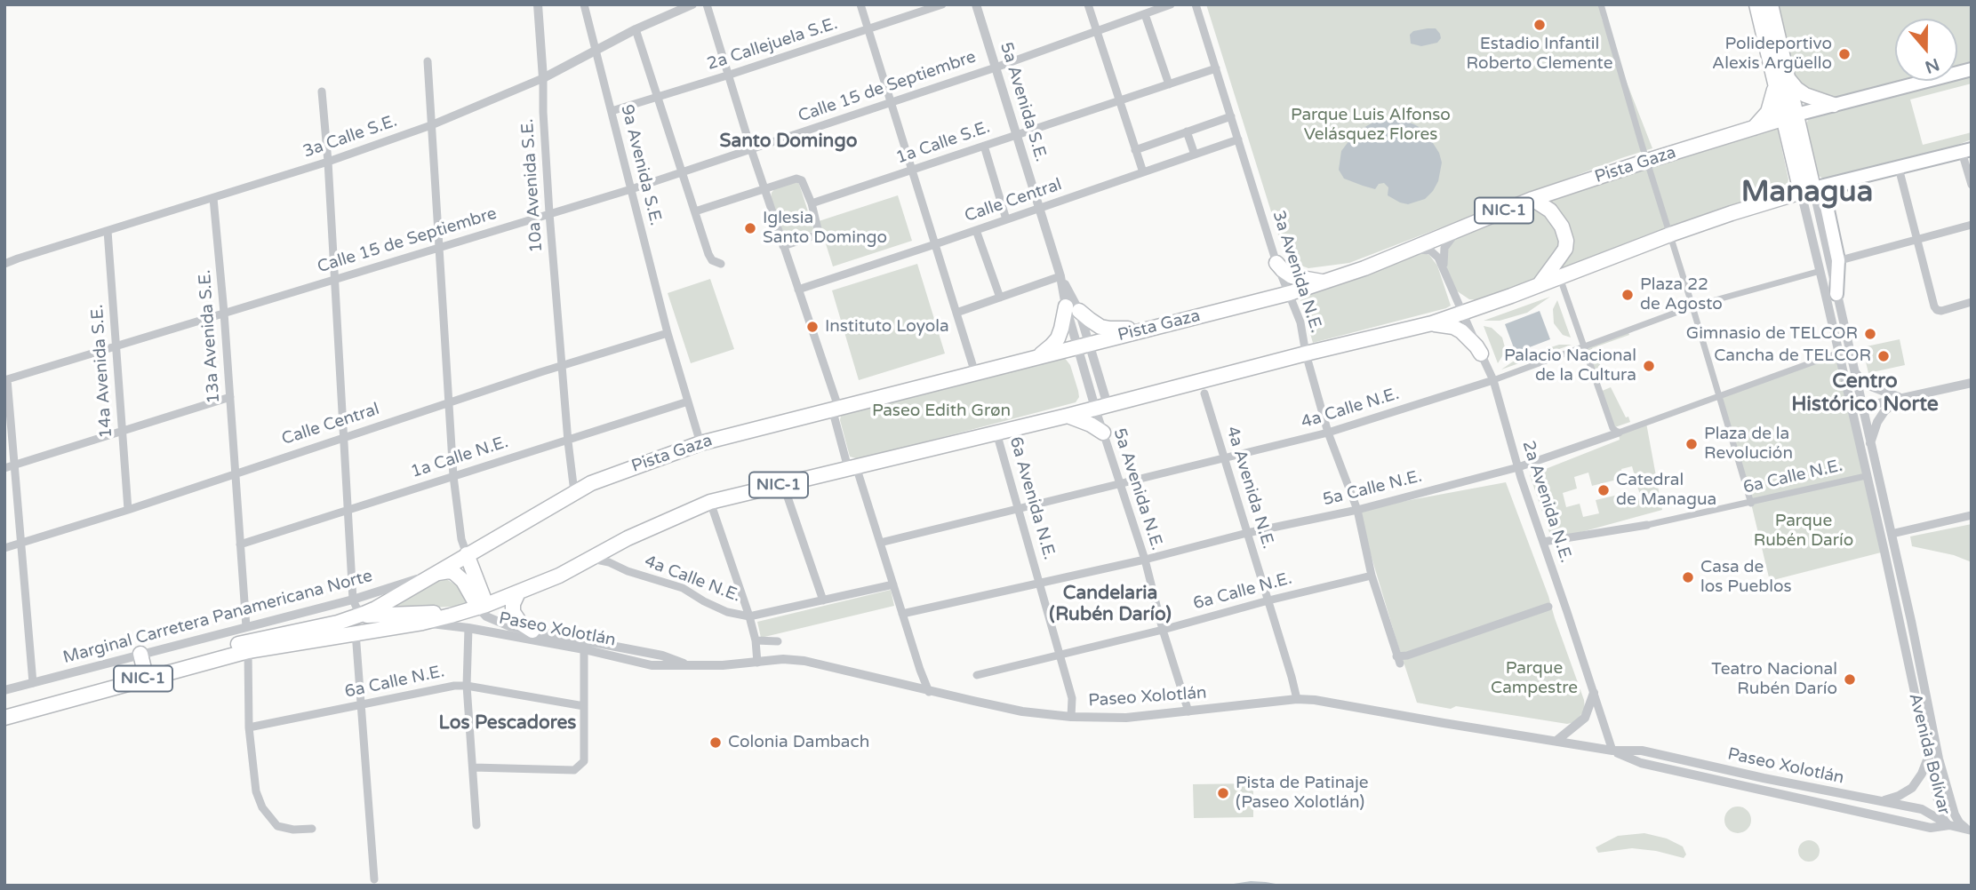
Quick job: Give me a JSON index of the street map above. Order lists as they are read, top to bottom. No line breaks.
{"streets":{"highway":["Pista Gaza","NIC-1","Avenida Bolívar"],"street":["2a Callejuela S.E.","Calle 15 de Septiembre","5a Avenida S.E.","3a Calle S.E.","1a Calle S.E.","9a Avenida S.E.","10a Avenida S.E.","Calle Central","3a Avenida N.E.","13a Avenida S.E.","14a Avenida S.E.","4a Calle N.E.","1a Calle N.E.","6a Calle N.E.","4a Avenida N.E.","5a Calle N.E.","5a Avenida N.E.","6a Avenida N.E.","2a Avenida N.E.","Marginal Carretera Panamericana Norte","Paseo Xolotlán"]},"crossings":[["2a Callejuela S.E.","9a Avenida S.E."],["Calle 15 de Septiembre","5a Avenida S.E."],["Calle 15 de Septiembre","9a Avenida S.E."],["Calle 15 de Septiembre","10a Avenida S.E."],["Calle 15 de Septiembre","13a Avenida S.E."],["Calle 15 de Septiembre","14a Avenida S.E."],["5a Avenida S.E.","1a Calle S.E."],["5a Avenida S.E.","Calle Central"],["5a Avenida S.E.","5a Avenida N.E."],["3a Calle S.E.","9a Avenida S.E."],["3a Calle S.E.","10a Avenida S.E."],["3a Calle S.E.","13a Avenida S.E."],["3a Calle S.E.","14a Avenida S.E."],["1a Calle S.E.","3a Avenida N.E."],["9a Avenida S.E.","Pista Gaza"],["9a Avenida S.E.","Calle Central"],["9a Avenida S.E.","1a Calle N.E."],["Pista Gaza","10a Avenida S.E."],["Pista Gaza","NIC-1"],["Pista Gaza","3a Avenida N.E."],["Pista Gaza","5a Avenida N.E."],["Pista Gaza","2a Avenida N.E."],["Pista Gaza","Marginal Carretera Panamericana Norte"],["Pista Gaza","Avenida Bolívar"],["10a Avenida S.E.","Calle Central"],["10a Avenida S.E.","1a Calle N.E."],["Calle Central","3a Avenida N.E."],["Calle Central","13a Avenida S.E."],["Calle Central","14a Avenida S.E."],["Calle Central","5a Avenida N.E."],["NIC-1","3a Avenida N.E."],["NIC-1","4a Calle N.E."],["NIC-1","5a Avenida N.E."],["NIC-1","6a Avenida N.E."],["NIC-1","2a Avenida N.E."],["NIC-1","Paseo Xolotlán"],["NIC-1","Avenida Bolívar"],["3a Avenida N.E.","4a Calle N.E."],["3a Avenida N.E.","6a Calle N.E."],["3a Avenida N.E.","5a Calle N.E."],["13a Avenida S.E.","1a Calle N.E."],["13a Avenida S.E.","Marginal Carretera Panamericana Norte"],["4a Calle N.E.","4a Avenida N.E."],["4a Calle N.E.","5a Avenida N.E."],["4a Calle N.E.","6a Avenida N.E."],["4a Calle N.E.","2a Avenida N.E."],["4a Calle N.E.","Avenida Bolívar"],["6a Calle N.E.","4a Avenida N.E."],["6a Calle N.E.","5a Avenida N.E."],["6a Calle N.E.","6a Avenida N.E."],["6a Calle N.E.","2a Avenida N.E."],["6a Calle N.E.","Avenida Bolívar"],["4a Avenida N.E.","5a Calle N.E."],["4a Avenida N.E.","Paseo Xolotlán"],["5a Calle N.E.","5a Avenida N.E."],["5a Calle N.E.","6a Avenida N.E."],["5a Calle N.E.","2a Avenida N.E."],["5a Calle N.E.","Avenida Bolívar"],["5a Avenida N.E.","Paseo Xolotlán"],["6a Avenida N.E.","Paseo Xolotlán"],["2a Avenida N.E.","Paseo Xolotlán"],["Paseo Xolotlán","Avenida Bolívar"]],"districts":["Santo Domingo","Managua","Centro Histórico Norte","Candelaria (Rubén Darío)","Los Pescadores"],"parks":["Parque Luis Alfonso Velásquez Flores","Paseo Edith Grøn","Parque Rubén Darío","Parque Campestre"],"places":["Estadio Infantil Roberto Clemente","Polideportivo Alexis Argüello","Iglesia Santo Domingo","Plaza 22 de Agosto","Instituto Loyola","Gimnasio de TELCOR","Cancha de TELCOR","Palacio Nacional de la Cultura","Plaza de la Revolución","Catedral de Managua","Casa de los Pueblos","Teatro Nacional Rubén Darío","Colonia Dambach","Pista de Patinaje (Paseo Xolotlán)"],"north":"bottom"}
